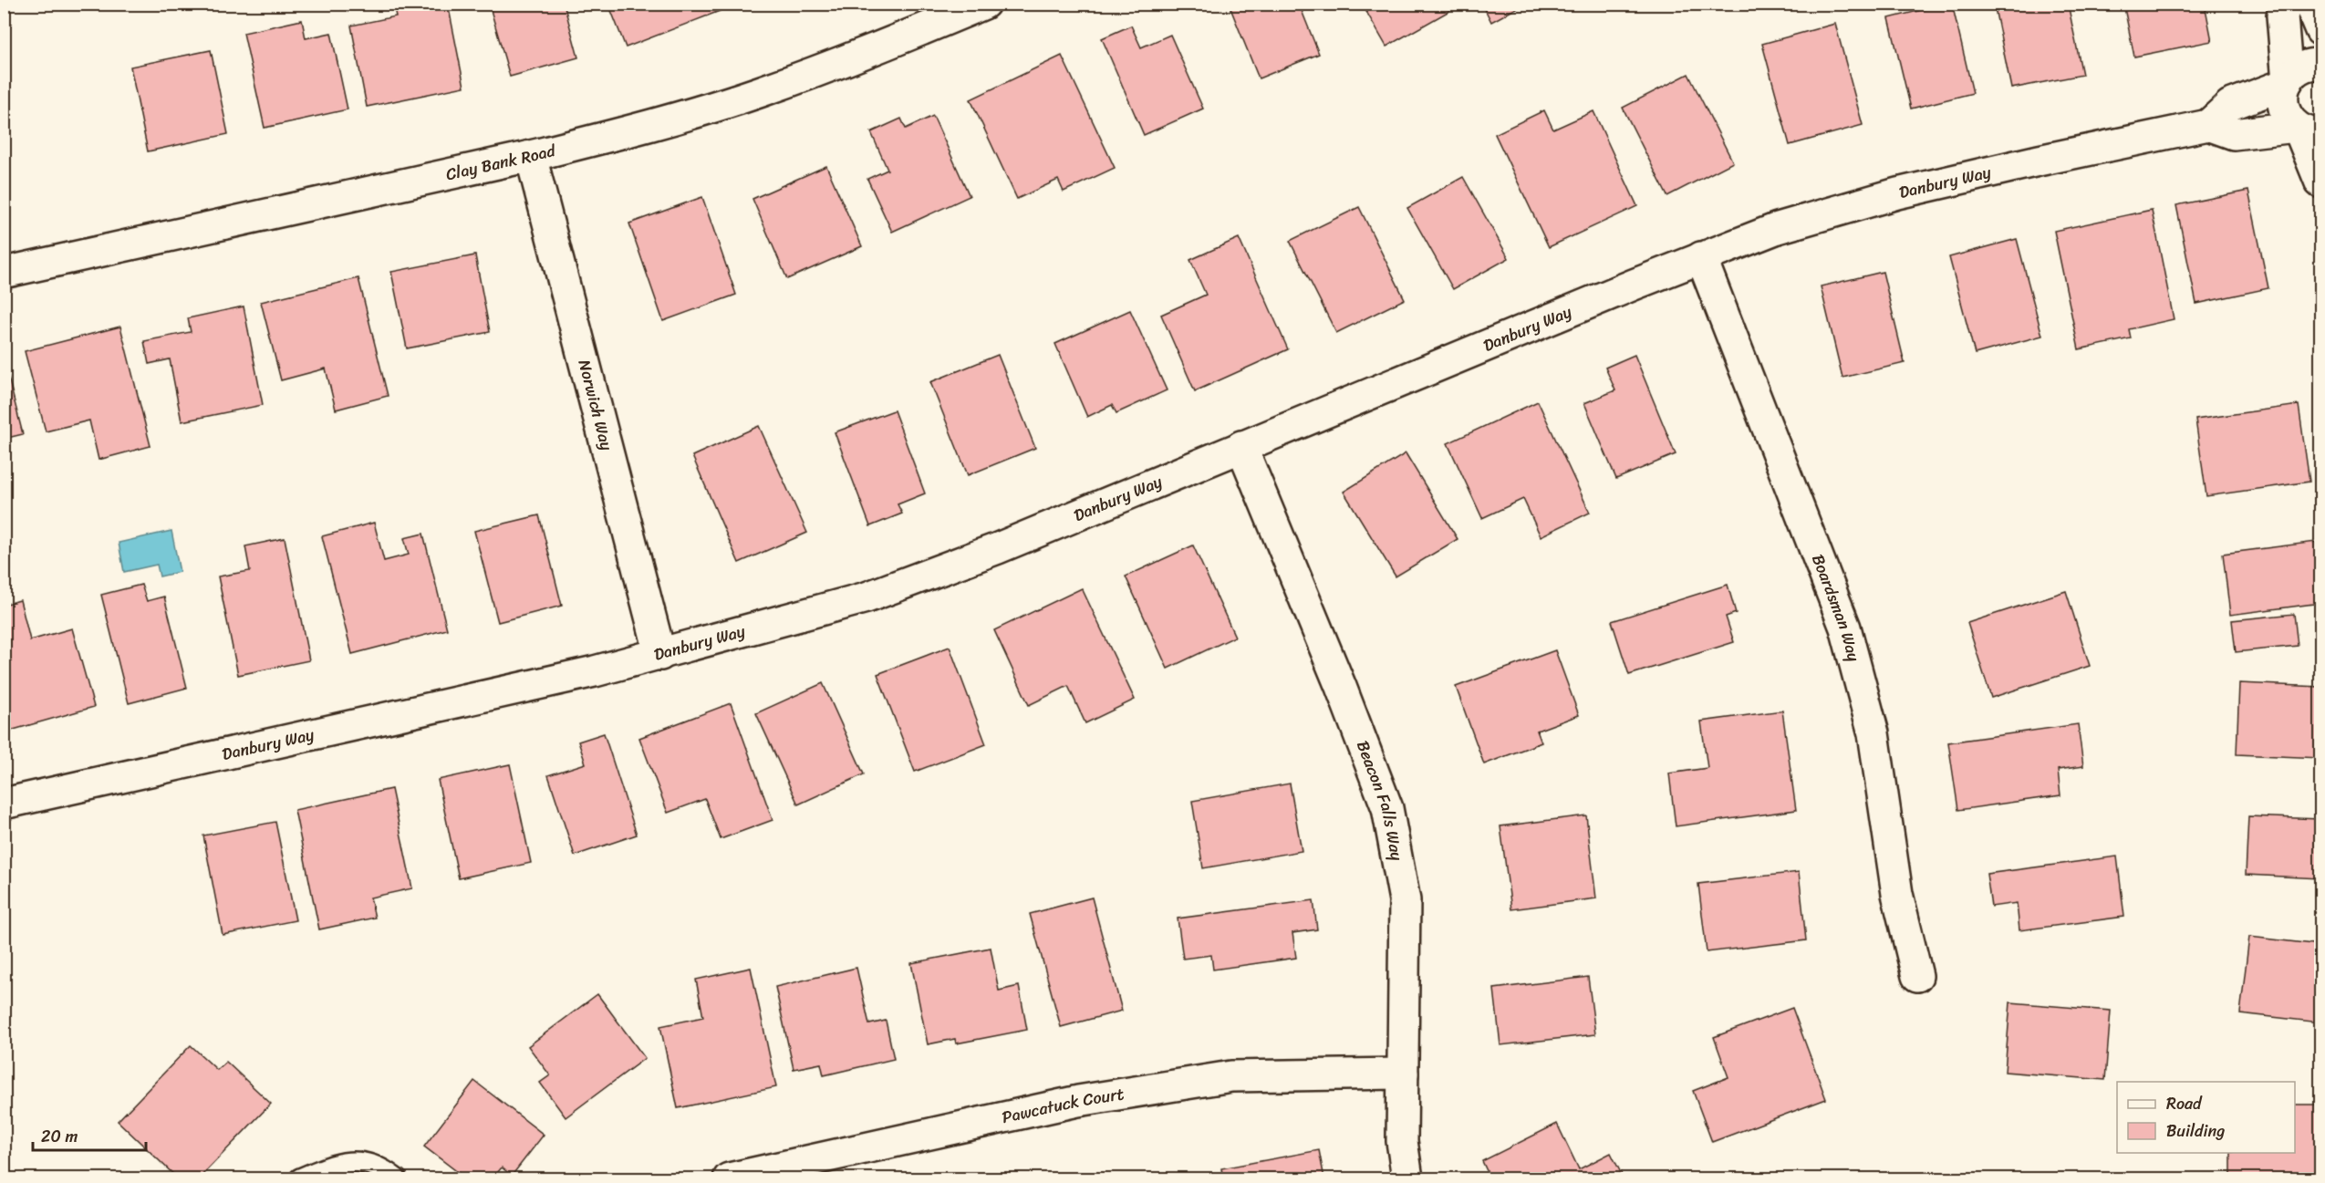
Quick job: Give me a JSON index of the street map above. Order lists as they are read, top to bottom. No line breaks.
{"streets":{"street":["Clay Bank Road","Danbury Way","Norwich Way","Boardsman Way","Beacon Falls Way","Pawcatuck Court"]},"crossings":[["Clay Bank Road","Norwich Way"],["Danbury Way","Norwich Way"],["Danbury Way","Boardsman Way"],["Danbury Way","Beacon Falls Way"],["Beacon Falls Way","Pawcatuck Court"]],"legend":["Road","Building"],"scale_bar":"20 m"}
